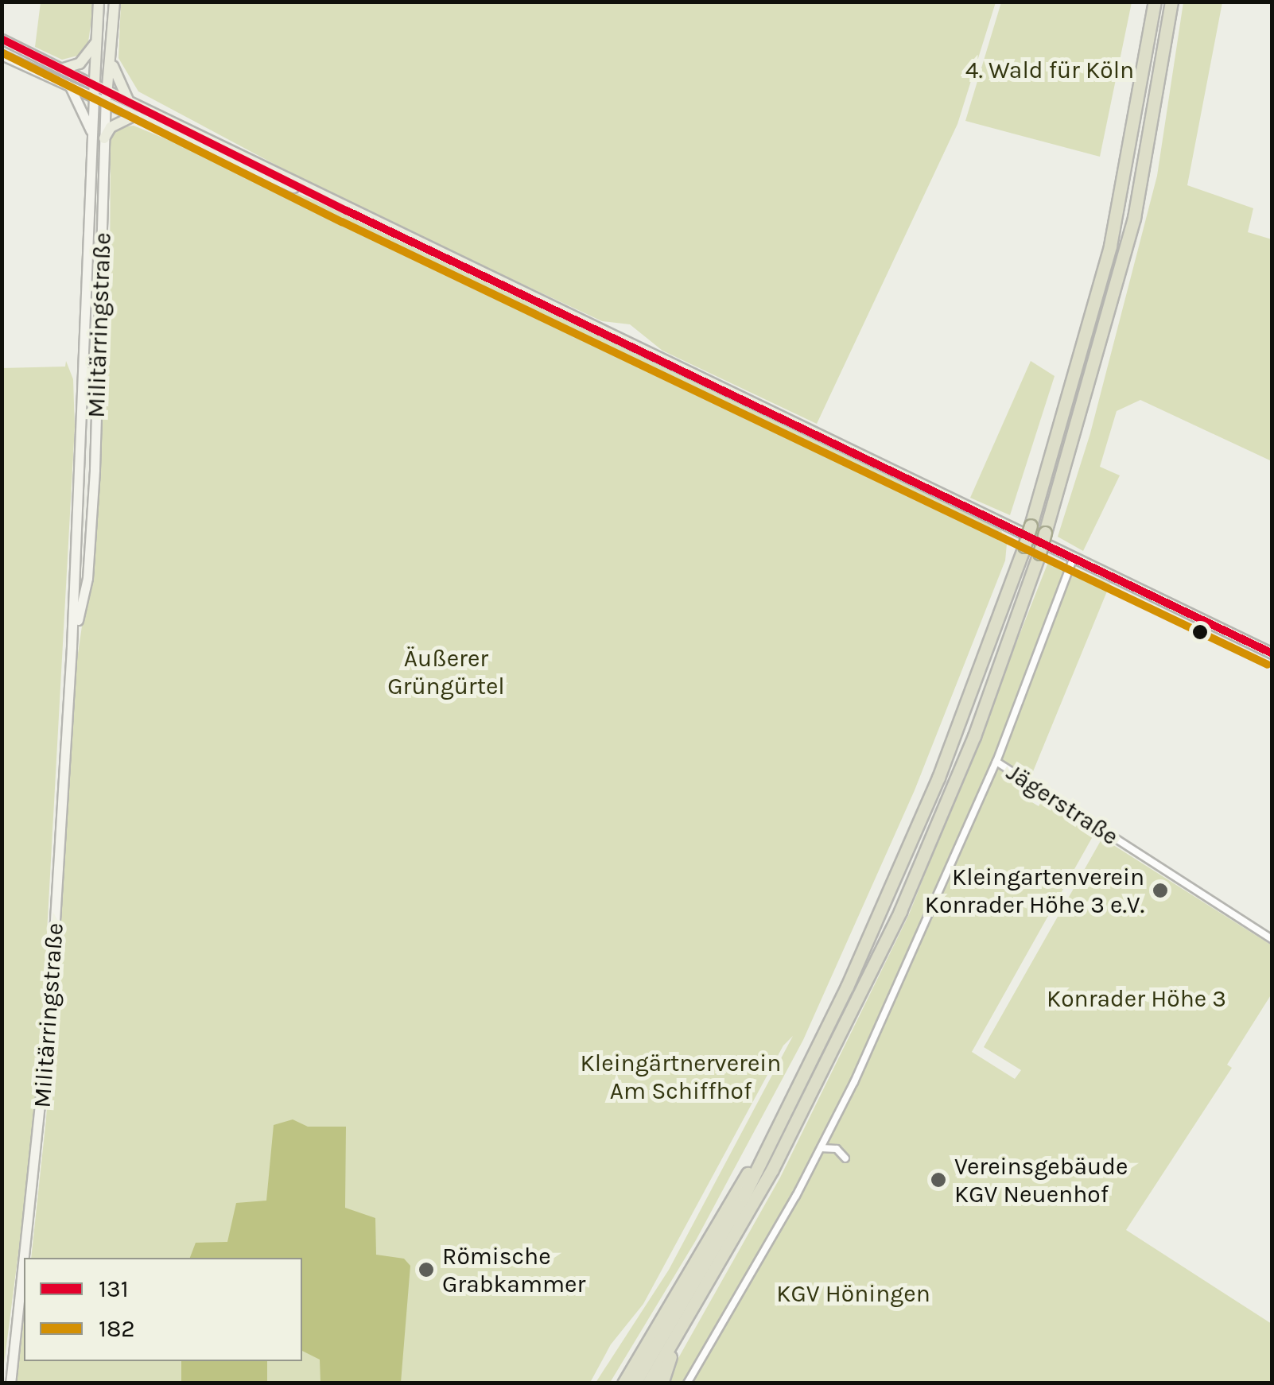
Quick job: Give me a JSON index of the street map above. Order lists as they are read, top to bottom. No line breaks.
{"streets":{"main road":["Militärringstraße"],"street":["Jägerstraße"]},"parks":["4. Wald für Köln","Äußerer Grüngürtel","Konrader Höhe 3","Kleingärtnerverein Am Schiffhof","KGV Höningen"],"places":["Kleingartenverein Konrader Höhe 3 e.V.","Vereinsgebäude KGV Neuenhof","Römische Grabkammer"],"lines":["transit line 131","transit line 182"],"legend":["131","182"]}
